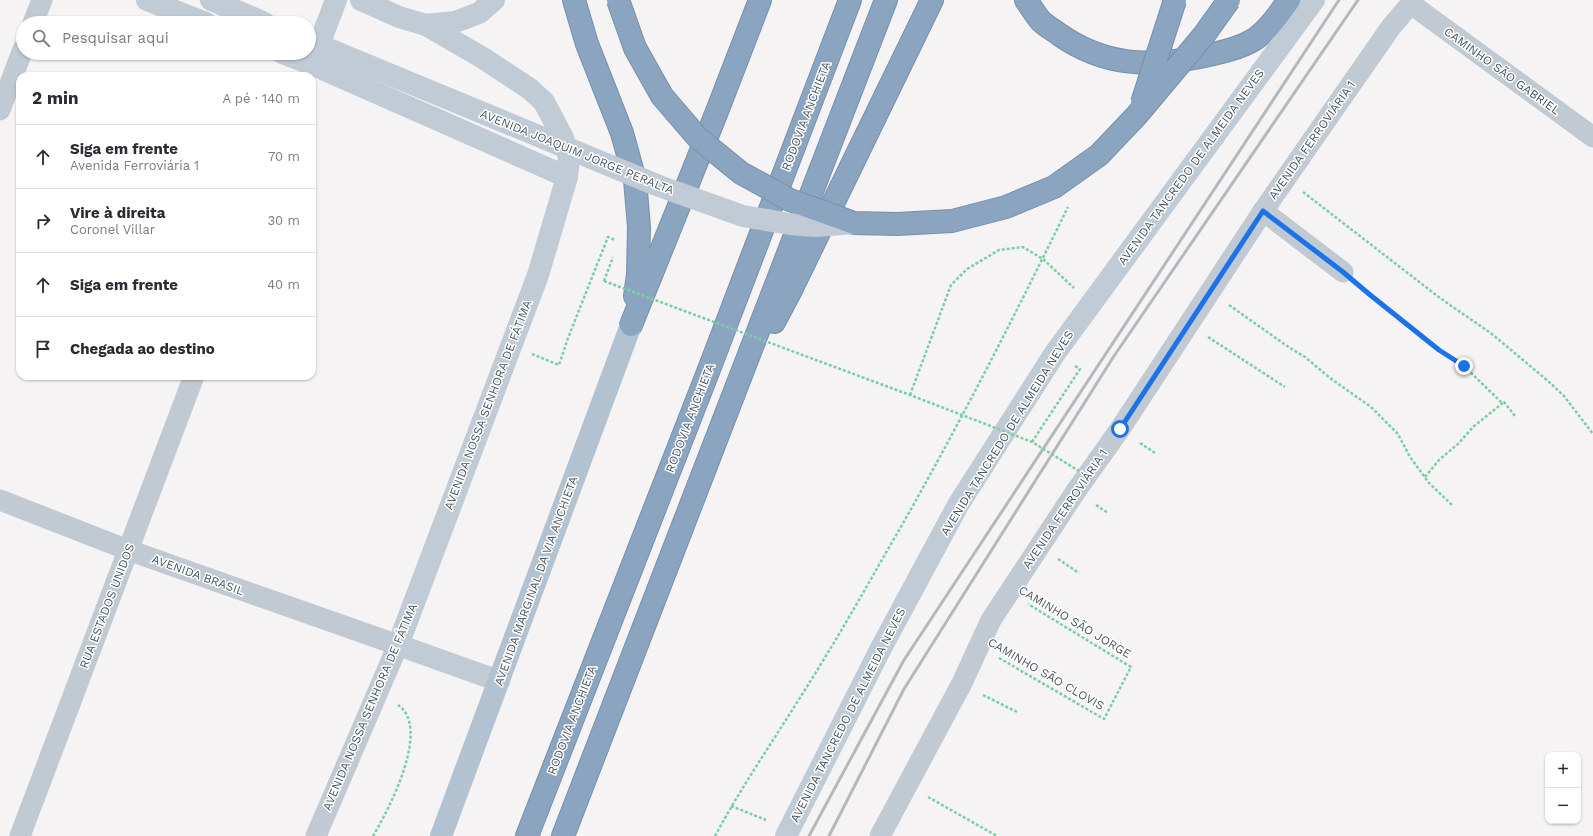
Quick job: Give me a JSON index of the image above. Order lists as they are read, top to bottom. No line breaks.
{"streets":{"highway":["RODOVIA ANCHIETA"],"main road":["AVENIDA MARGINAL DA VIA ANCHIETA"],"street":["CAMINHO SÃO GABRIEL","AVENIDA FERROVIÁRIA 1","AVENIDA JOAQUIM JORGE PERALTA","AVENIDA TANCREDO DE ALMEIDA NEVES","AVENIDA NOSSA SENHORA DE FÁTIMA","AVENIDA BRASIL","RUA ESTADOS UNIDOS"],"path":["CAMINHO SÃO JORGE","CAMINHO SÃO CLOVIS"]},"crossings":[["CAMINHO SÃO GABRIEL","AVENIDA FERROVIÁRIA 1"],["AVENIDA FERROVIÁRIA 1","CAMINHO SÃO JORGE"],["AVENIDA FERROVIÁRIA 1","CAMINHO SÃO CLOVIS"],["AVENIDA JOAQUIM JORGE PERALTA","AVENIDA NOSSA SENHORA DE FÁTIMA"],["AVENIDA NOSSA SENHORA DE FÁTIMA","AVENIDA BRASIL"],["AVENIDA BRASIL","RUA ESTADOS UNIDOS"],["CAMINHO SÃO JORGE","CAMINHO SÃO CLOVIS"]],"page":{"search":"Pesquisar aqui","heading":["2 min","A pé · 140 m"],"list":[["Siga em frente","Avenida Ferroviária 1","70 m"],["Vire à direita","Coronel Villar","30 m"],["Siga em frente","40 m"],"Chegada ao destino"],"map_buttons":["+","−"]}}
